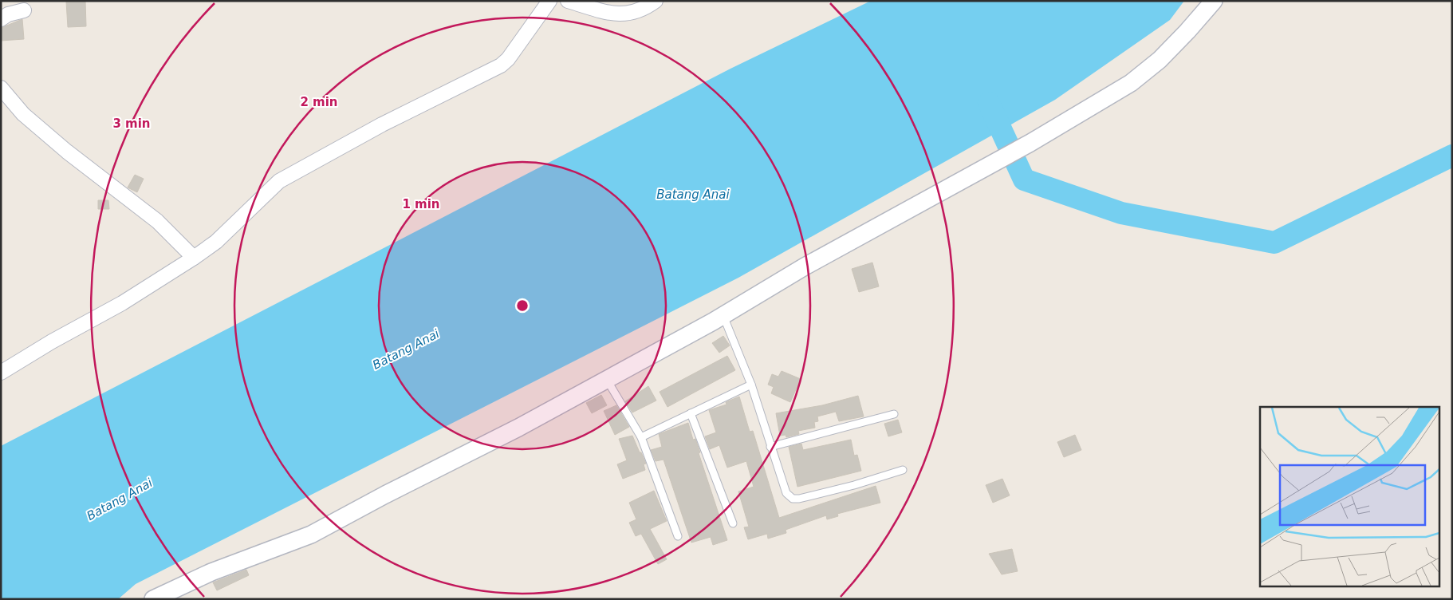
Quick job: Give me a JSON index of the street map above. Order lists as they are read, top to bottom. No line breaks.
{"water":["Batang Anai"],"rings":["2 min","3 min","1 min"]}
